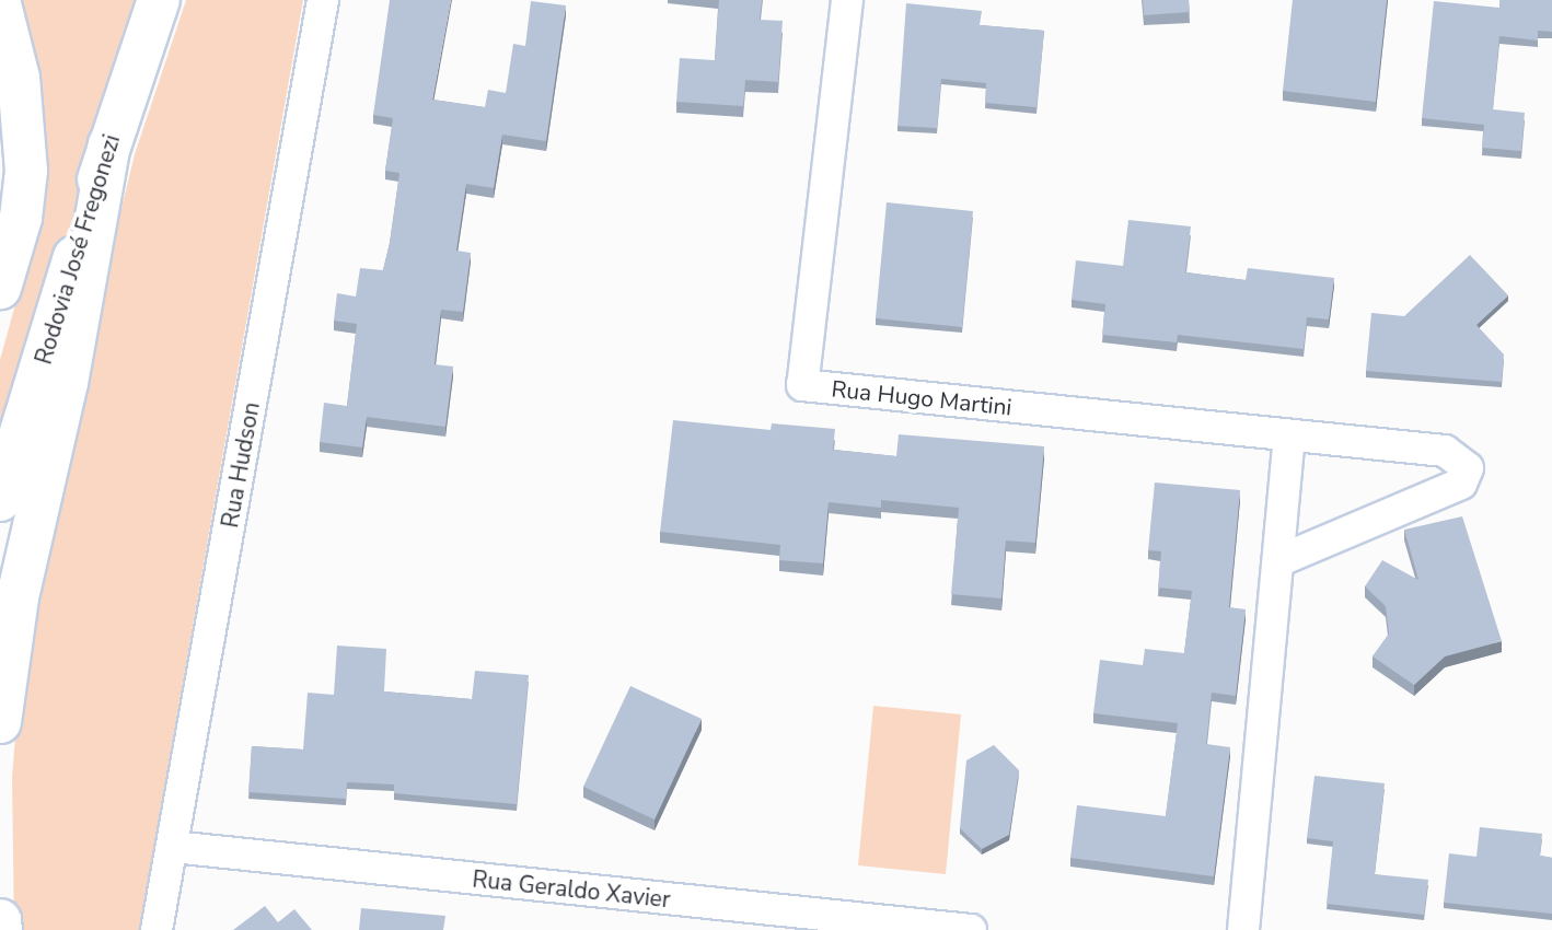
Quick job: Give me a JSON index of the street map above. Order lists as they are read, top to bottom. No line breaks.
{"streets":{"highway":["Rodovia José Fregonezi"],"street":["Rua Hugo Martini","Rua Hudson","Rua Geraldo Xavier"]},"crossings":[["Rua Hudson","Rua Geraldo Xavier"]]}
